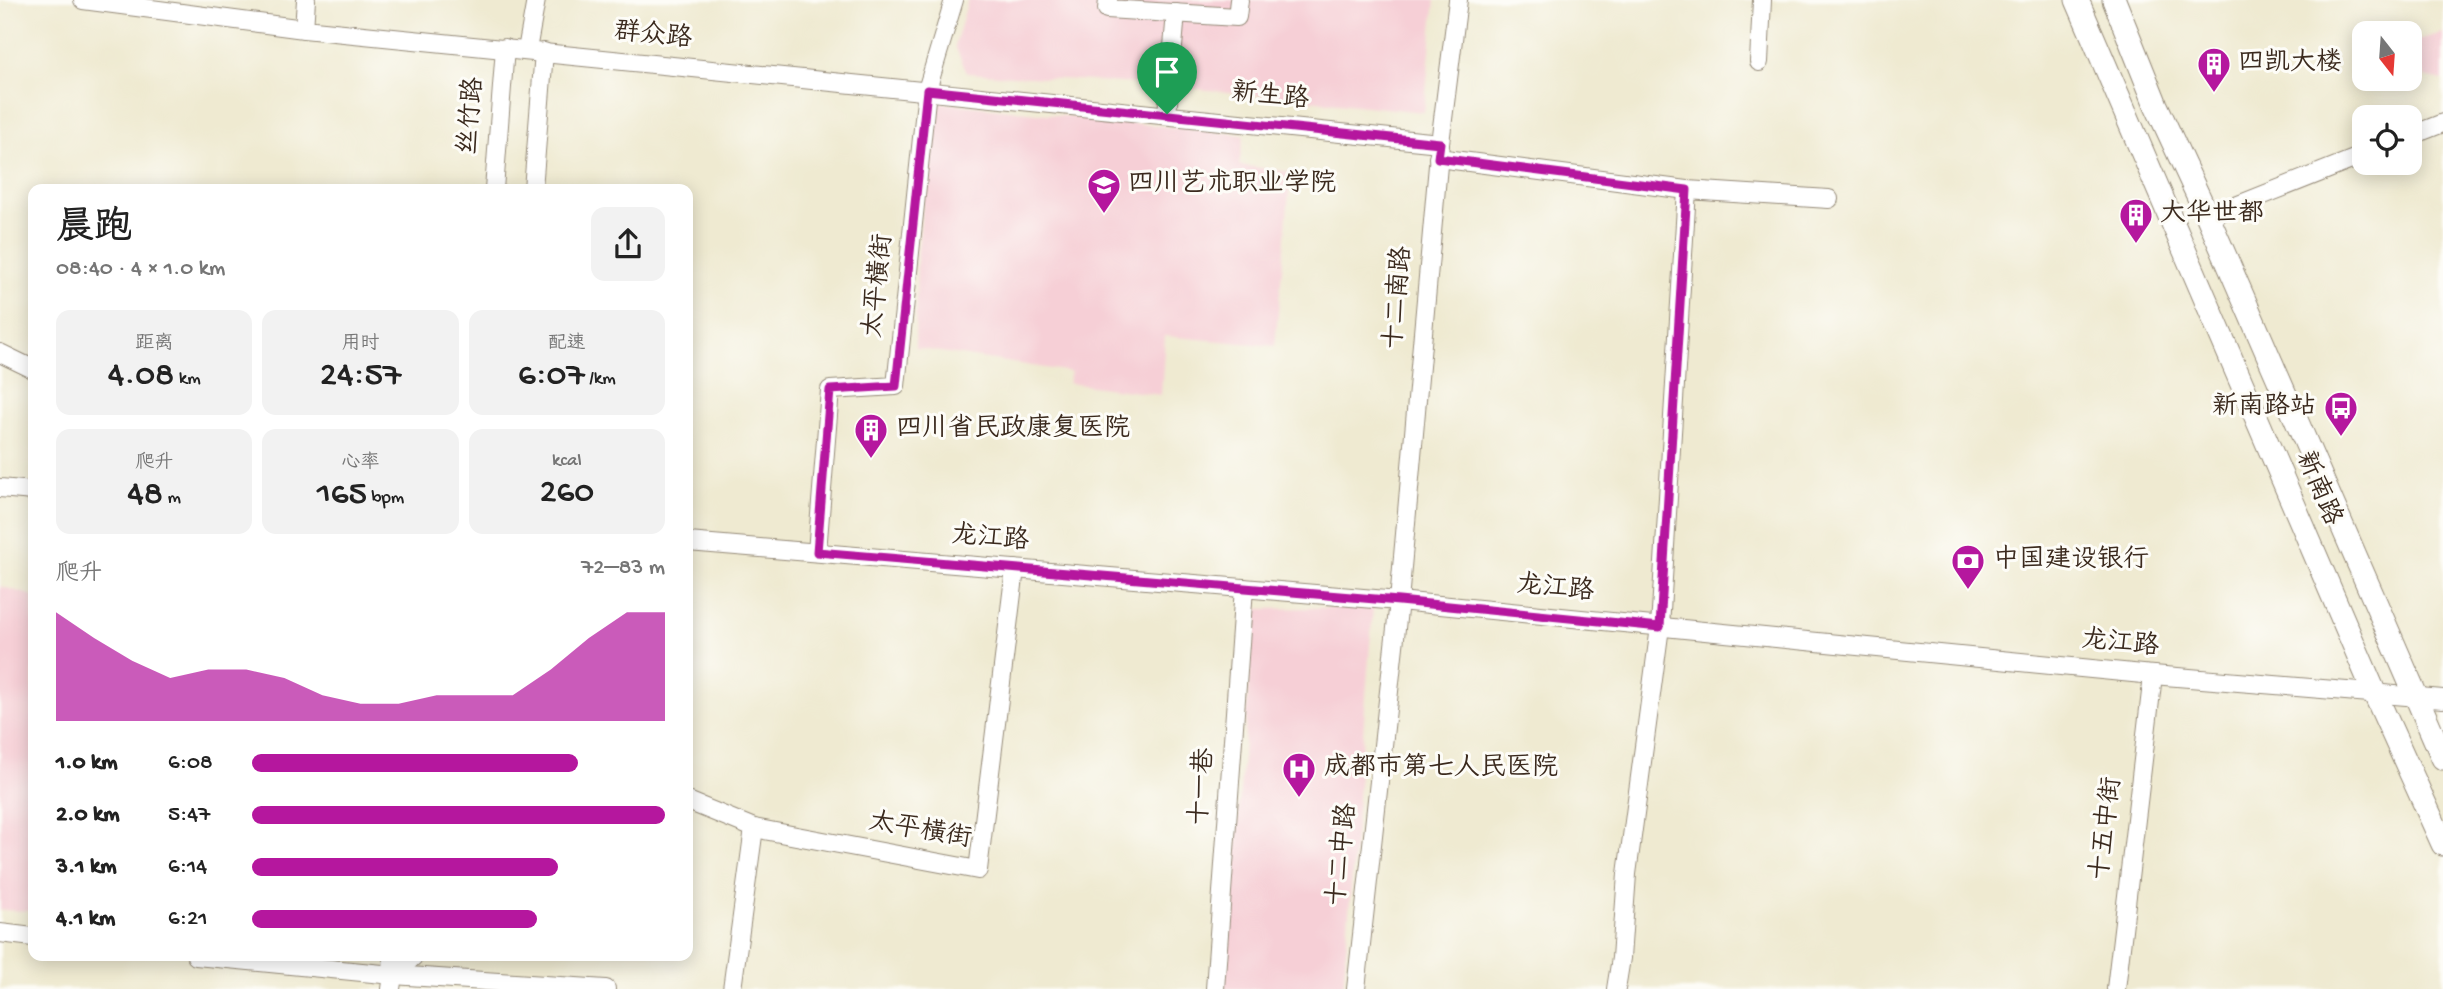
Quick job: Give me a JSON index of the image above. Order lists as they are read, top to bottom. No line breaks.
{"streets":{"main road":["新南路"],"street":["群众路","新生路","丝竹路","太平横街","十二南路","龙江路","十一巷","十五中街","十二中路"]},"crossings":[["群众路","新生路"],["群众路","丝竹路"],["群众路","太平横街"],["新生路","太平横街"],["新生路","十二南路"],["太平横街","龙江路"],["十二南路","龙江路"],["十二南路","十二中路"],["新南路","龙江路"],["龙江路","十一巷"],["龙江路","十五中街"],["龙江路","十二中路"]],"places":{"building":["四凯大楼","大华世都","四川省民政康复医院"],"school or university":["四川艺术职业学院"],"bus stop":["新南路站"],"bank":["中国建设银行"],"hospital":["成都市第七人民医院"]},"north":"bottom","page":{"heading":["晨跑","08:40 · 4 × 1.0 km"],"stats":[["距离","4.08 km"],["用时","24:57"],["配速","6:07 /km"],["爬升","48 m"],["心率","165 bpm"],["kcal","260"]],"chart":["爬升","72–83 m"],"list":[{"name":"1.0 km","note":"6:08"},{"name":"2.0 km","note":"5:47"},{"name":"3.1 km","note":"6:14"},{"name":"4.1 km","note":"6:21"}]}}
